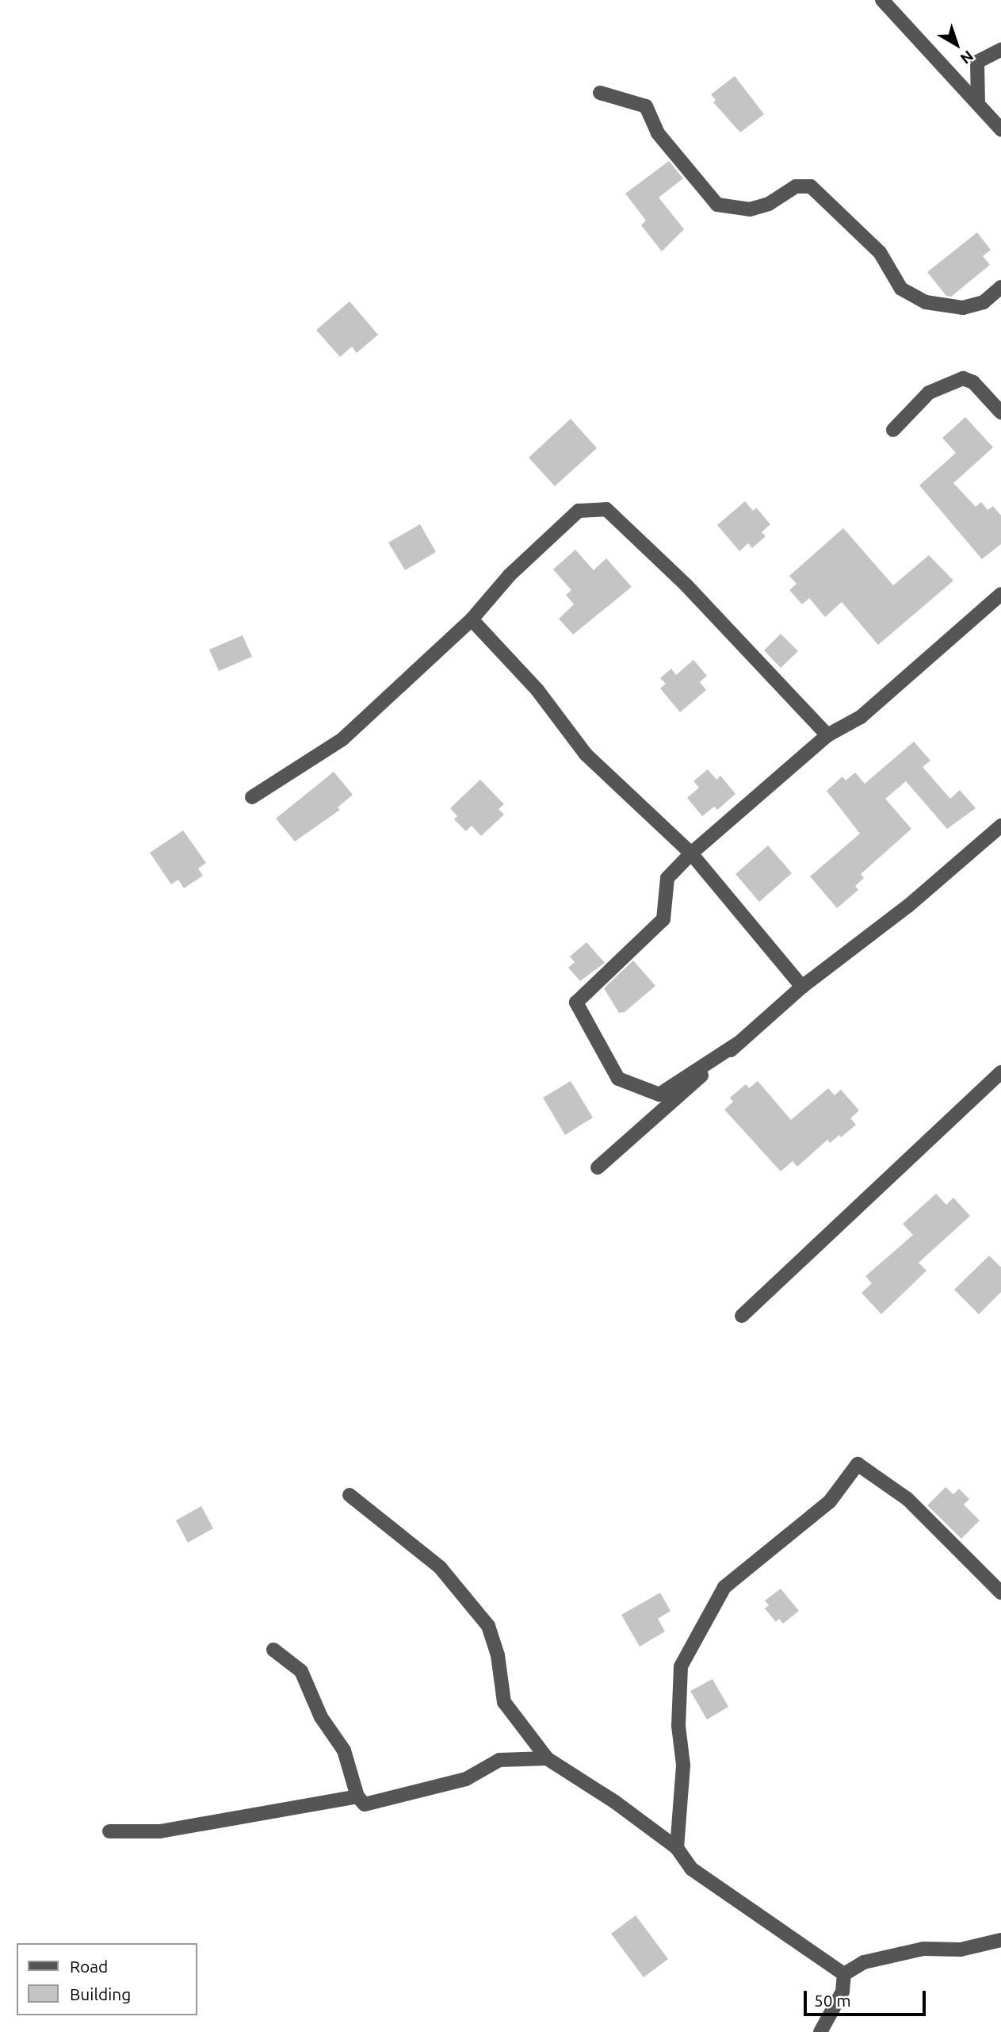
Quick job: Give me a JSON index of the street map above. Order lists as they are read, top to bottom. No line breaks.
{"legend":["Road","Building"],"scale_bar":"50 m","north":"bottom right"}
